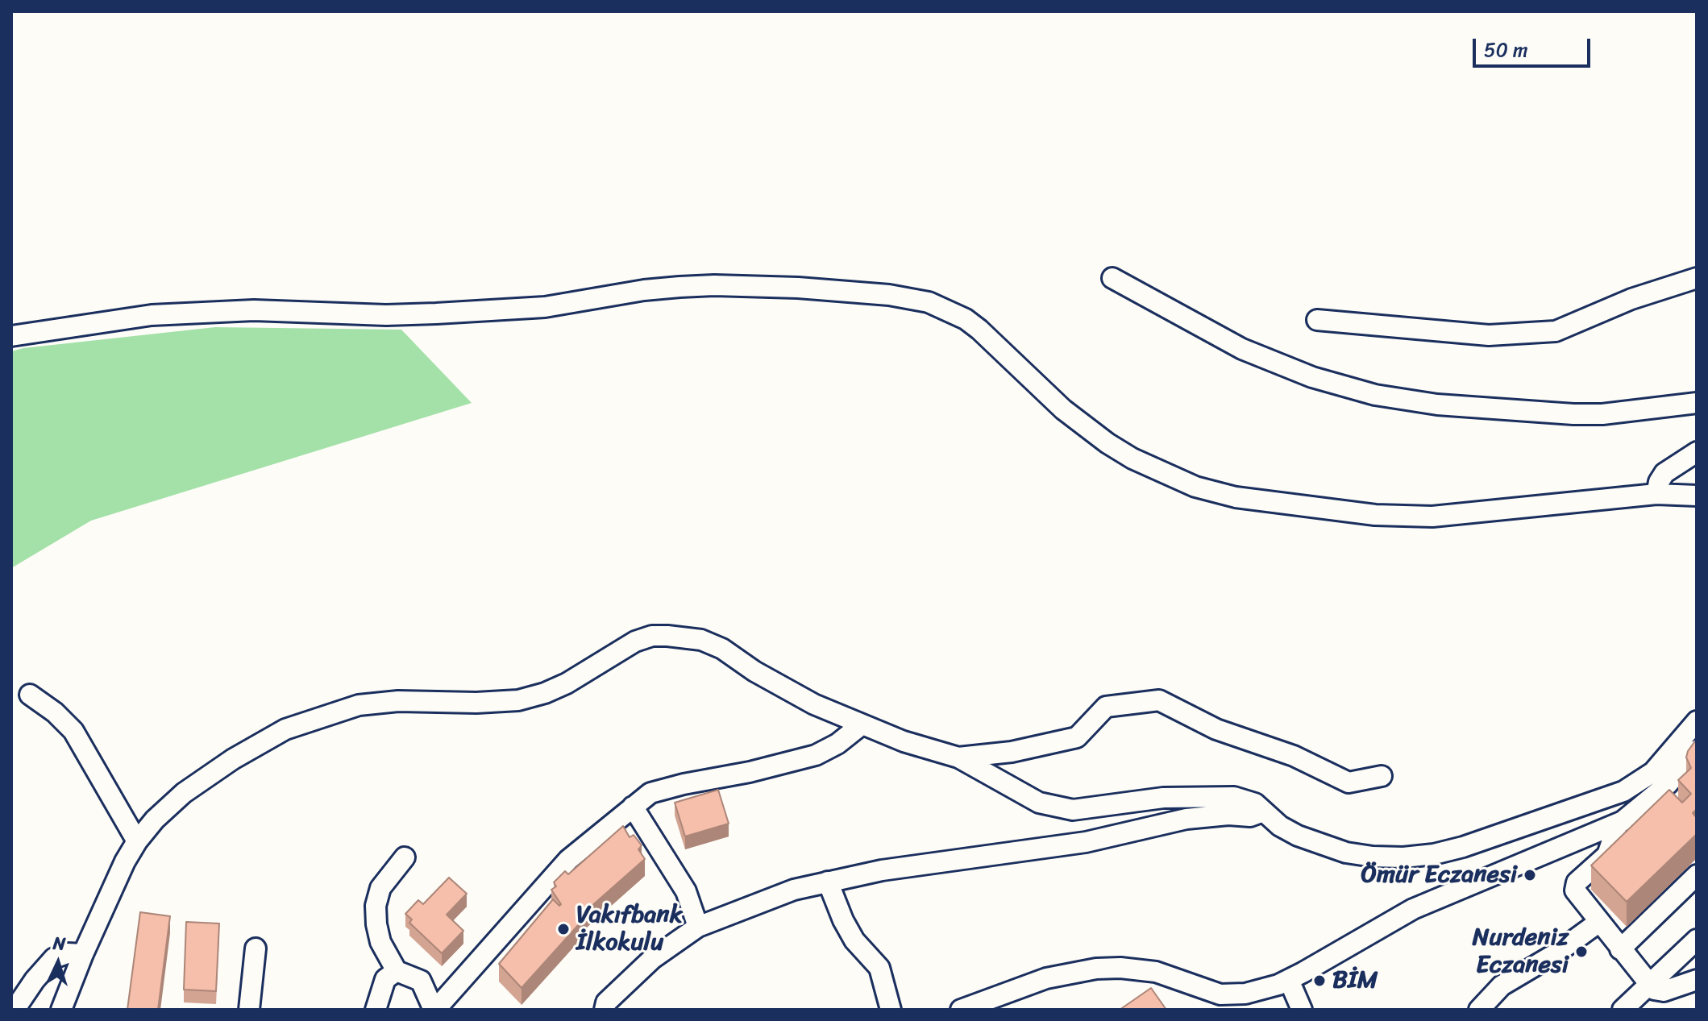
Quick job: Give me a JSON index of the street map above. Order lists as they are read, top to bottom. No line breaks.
{"places":["Ömür Eczanesi","Vakıfbank İlkokulu","Nurdeniz Eczanesi","BİM"],"scale_bar":"50 m","north":"top"}
